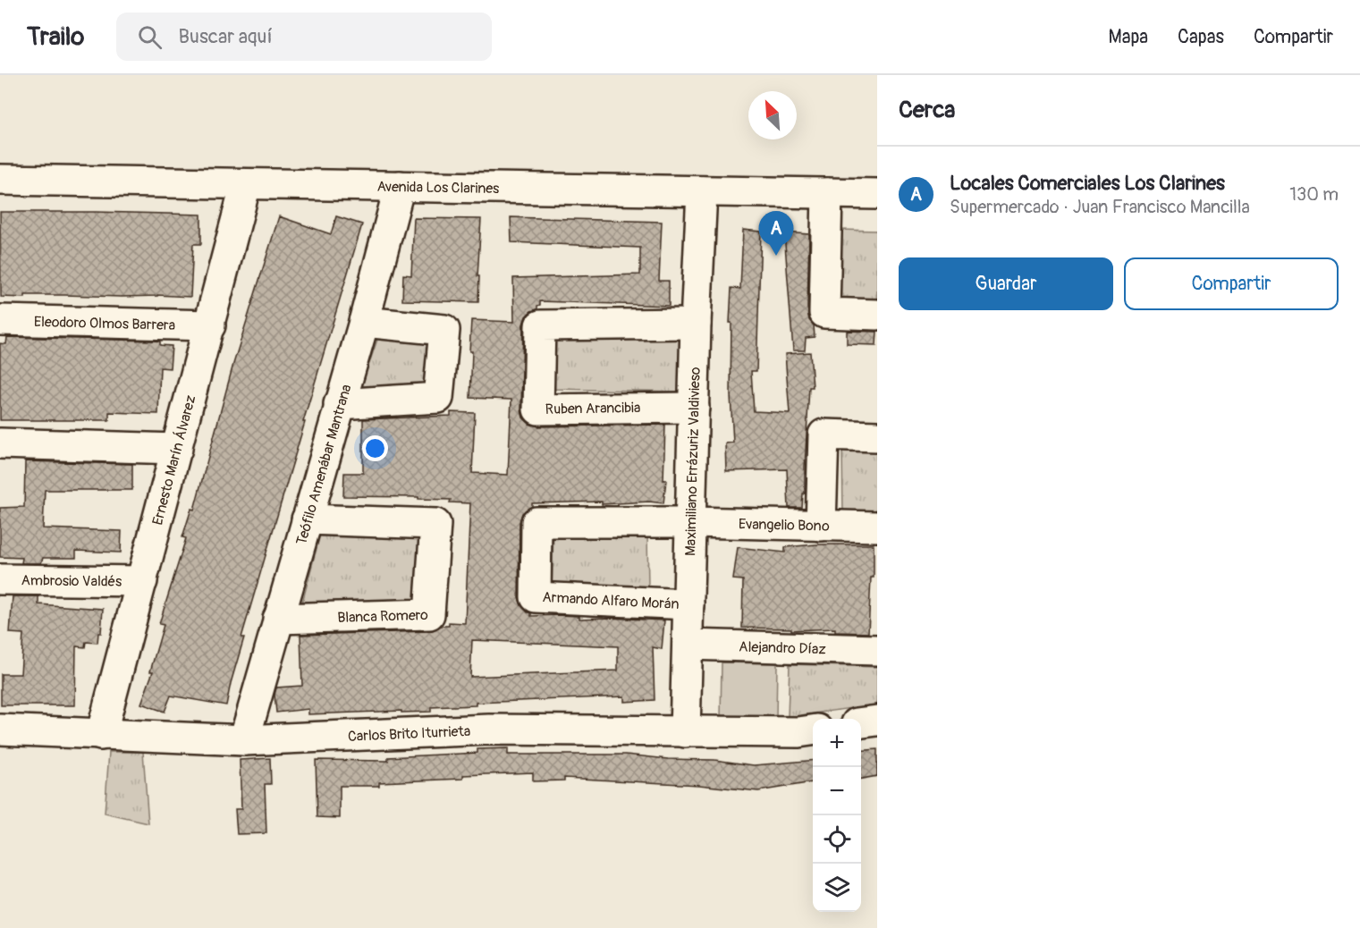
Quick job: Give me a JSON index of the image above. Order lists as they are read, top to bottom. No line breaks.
{"streets":{"street":["Avenida Los Clarines","Eleodoro Olmos Barrera","Ruben Arancibia","Ernesto Marín Álvarez","Maximiliano Errázuriz Valdivieso","Teófilo Amenábar Mantrana","Evangelio Bono","Ambrosio Valdés","Armando Alfaro Morán","Blanca Romero","Alejandro Díaz","Carlos Brito Iturrieta"]},"crossings":[["Avenida Los Clarines","Ernesto Marín Álvarez"],["Avenida Los Clarines","Maximiliano Errázuriz Valdivieso"],["Avenida Los Clarines","Teófilo Amenábar Mantrana"],["Eleodoro Olmos Barrera","Ernesto Marín Álvarez"],["Ruben Arancibia","Maximiliano Errázuriz Valdivieso"],["Ernesto Marín Álvarez","Ambrosio Valdés"],["Ernesto Marín Álvarez","Carlos Brito Iturrieta"],["Maximiliano Errázuriz Valdivieso","Evangelio Bono"],["Maximiliano Errázuriz Valdivieso","Armando Alfaro Morán"],["Maximiliano Errázuriz Valdivieso","Alejandro Díaz"],["Maximiliano Errázuriz Valdivieso","Carlos Brito Iturrieta"],["Teófilo Amenábar Mantrana","Blanca Romero"],["Teófilo Amenábar Mantrana","Carlos Brito Iturrieta"],["Evangelio Bono","Armando Alfaro Morán"]],"north":"top left","page":{"header":"Trailo","search":"Buscar aquí","nav":["Mapa","Capas","Compartir"],"heading":"Cerca","list":[{"mark":"A","name":"Locales Comerciales Los Clarines","note":"Supermercado · Juan Francisco Mancilla","value":"130 m"}],"pins":"A","buttons":["Guardar","Compartir"],"map_buttons":["+","−"]}}
